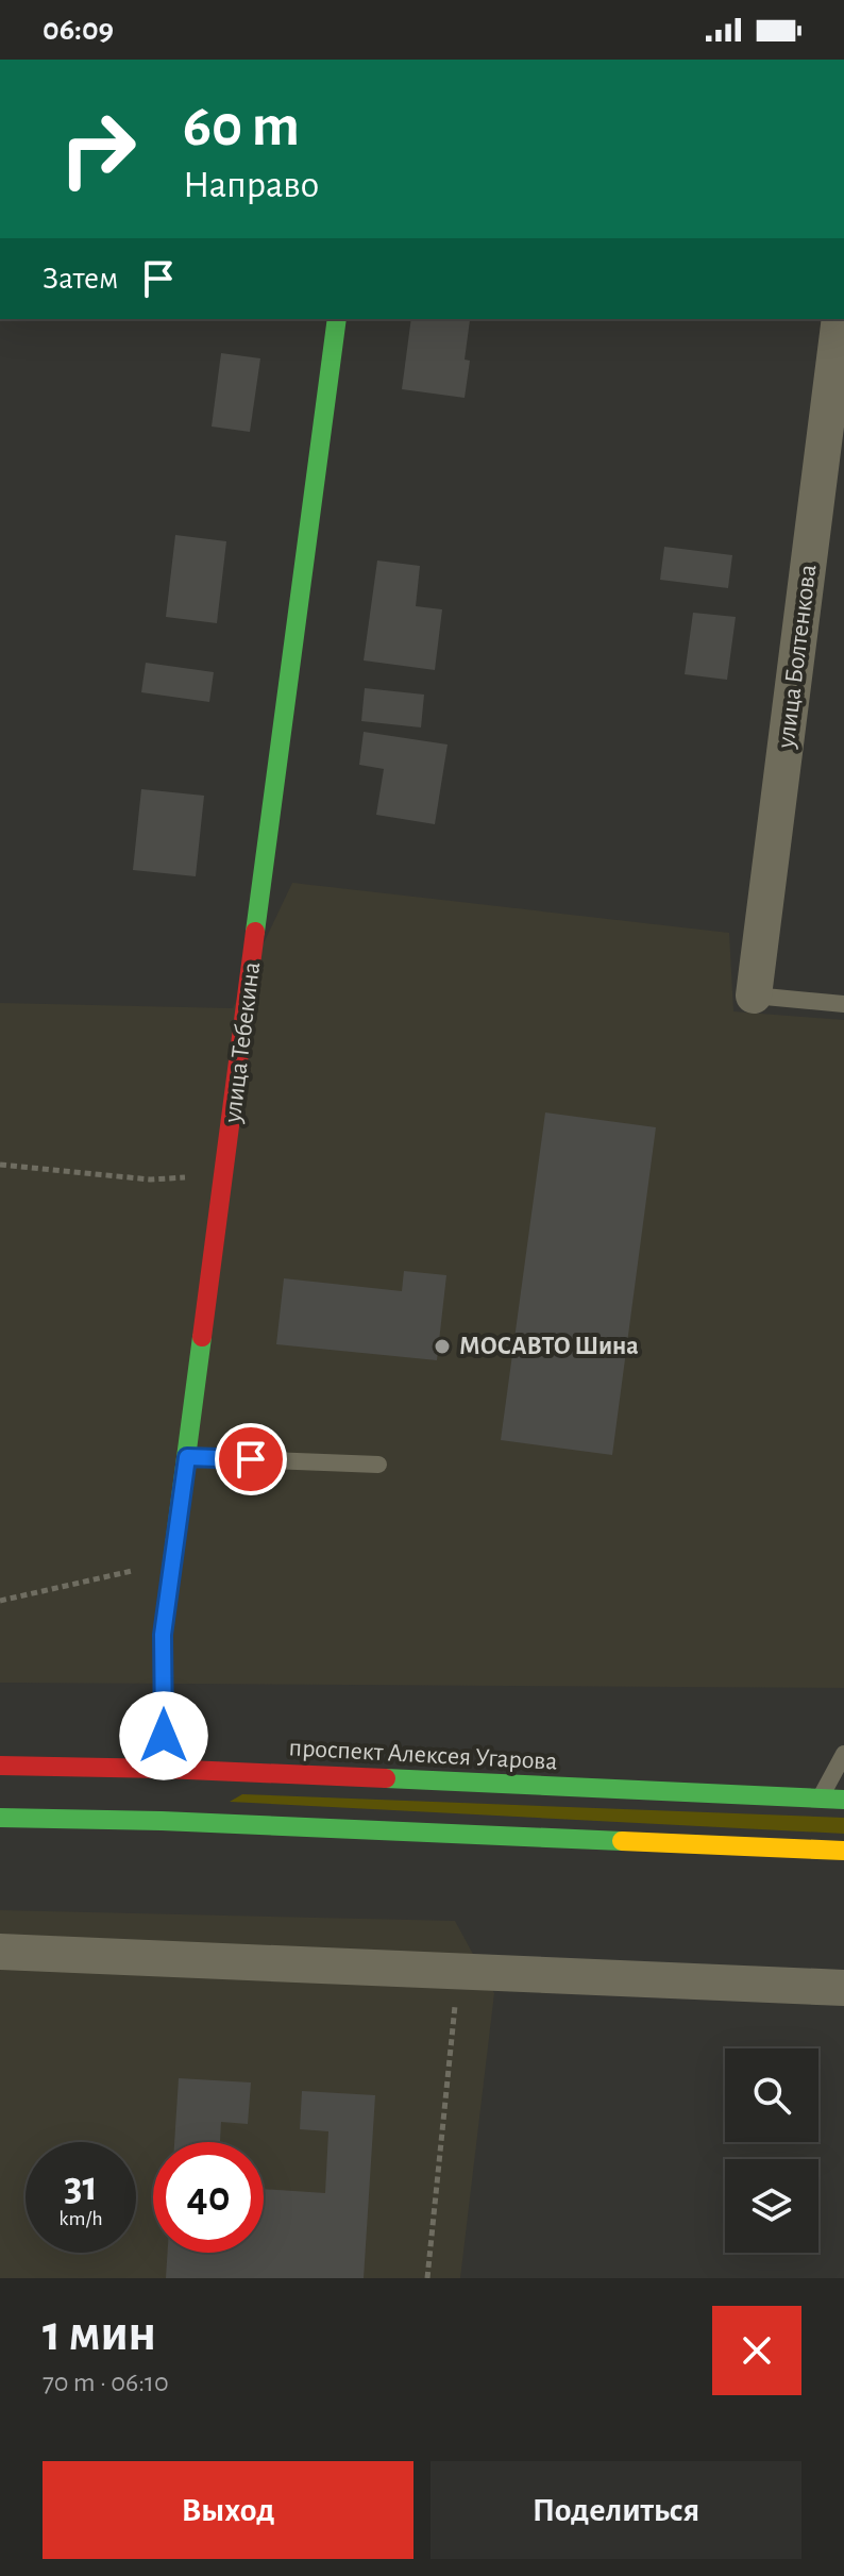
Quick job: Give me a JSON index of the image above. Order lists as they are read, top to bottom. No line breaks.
{"streets":{"main road":["улица Тебекина","проспект Алексея Угарова"],"street":["улица Болтенкова"]},"crossings":[["улица Тебекина","проспект Алексея Угарова"]],"places":["МОСАВТО Шина"],"page":{"status":"06:09","turn":["60 m","Направо"],"then":"Затем","speed":"31 km/h","limit":"40","heading":["1 мин","70 m · 06:10"],"buttons":["Выход","Поделиться"]}}
